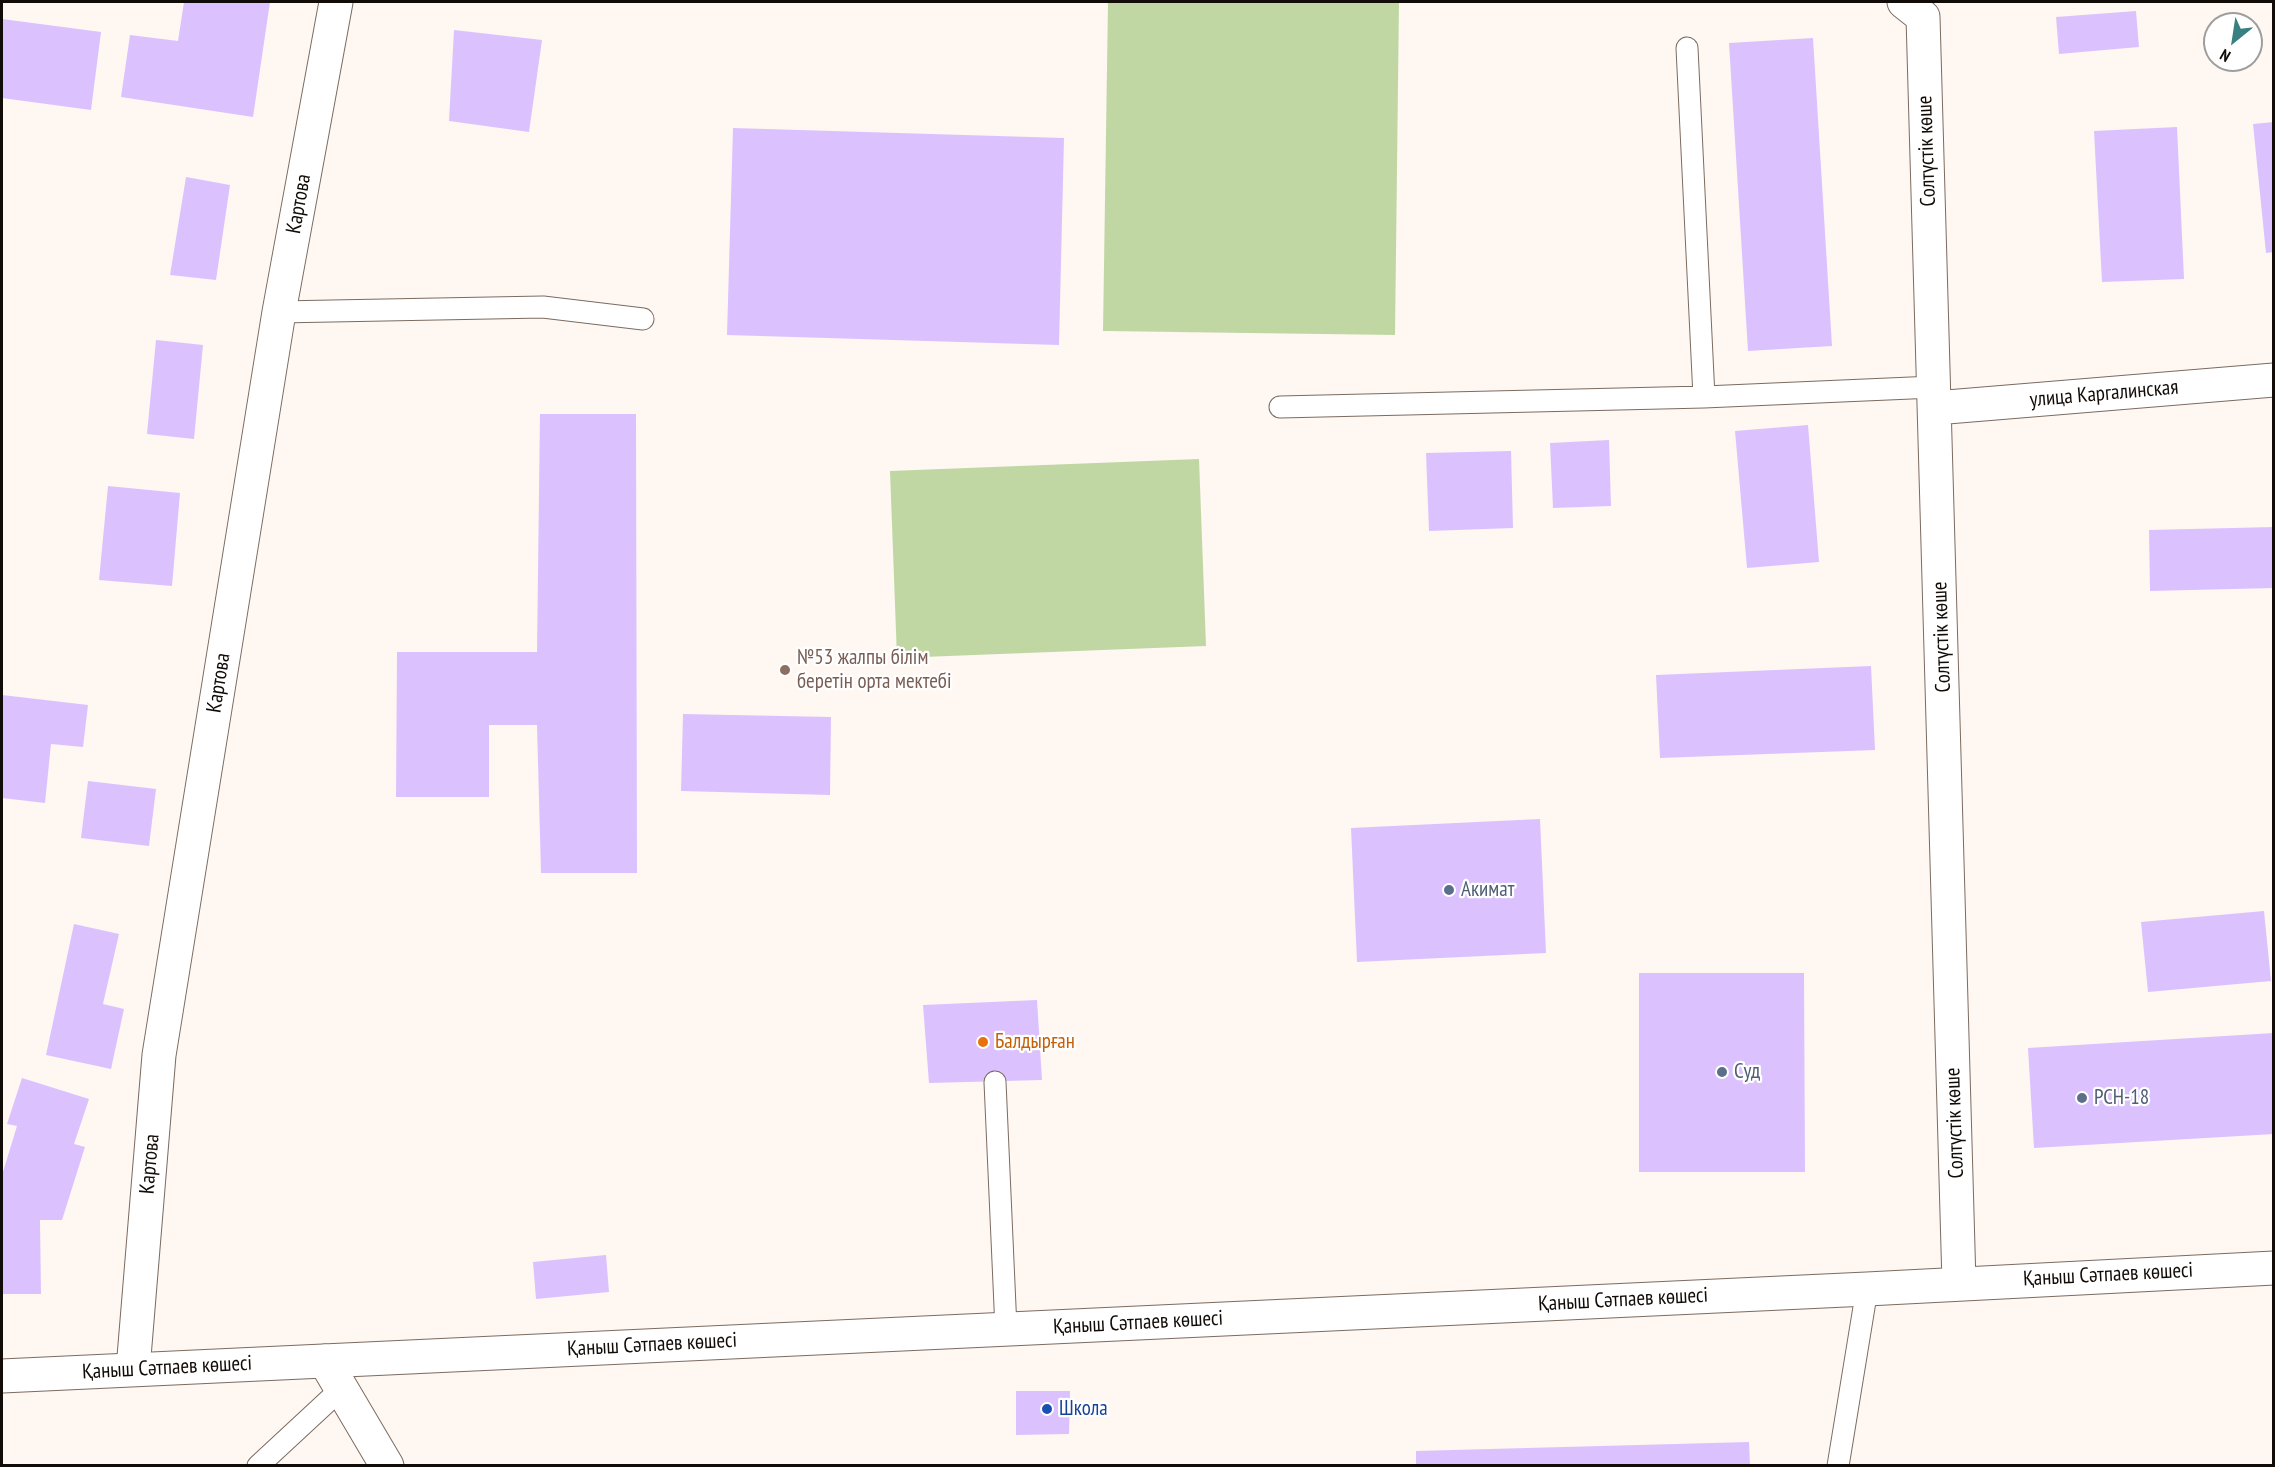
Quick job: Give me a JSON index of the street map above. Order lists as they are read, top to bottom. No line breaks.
{"streets":{"street":["Солтүстік көше","Картова","улица Каргалинская","Қаныш Сәтпаев көшесі"]},"crossings":[["Солтүстік көше","улица Каргалинская"],["Солтүстік көше","Қаныш Сәтпаев көшесі"],["Картова","Қаныш Сәтпаев көшесі"]],"places":["№53 жалпы білім беретін орта мектебі","Акимат","Балдырған","Суд","PCH-18","Школа"],"north":"bottom left"}
